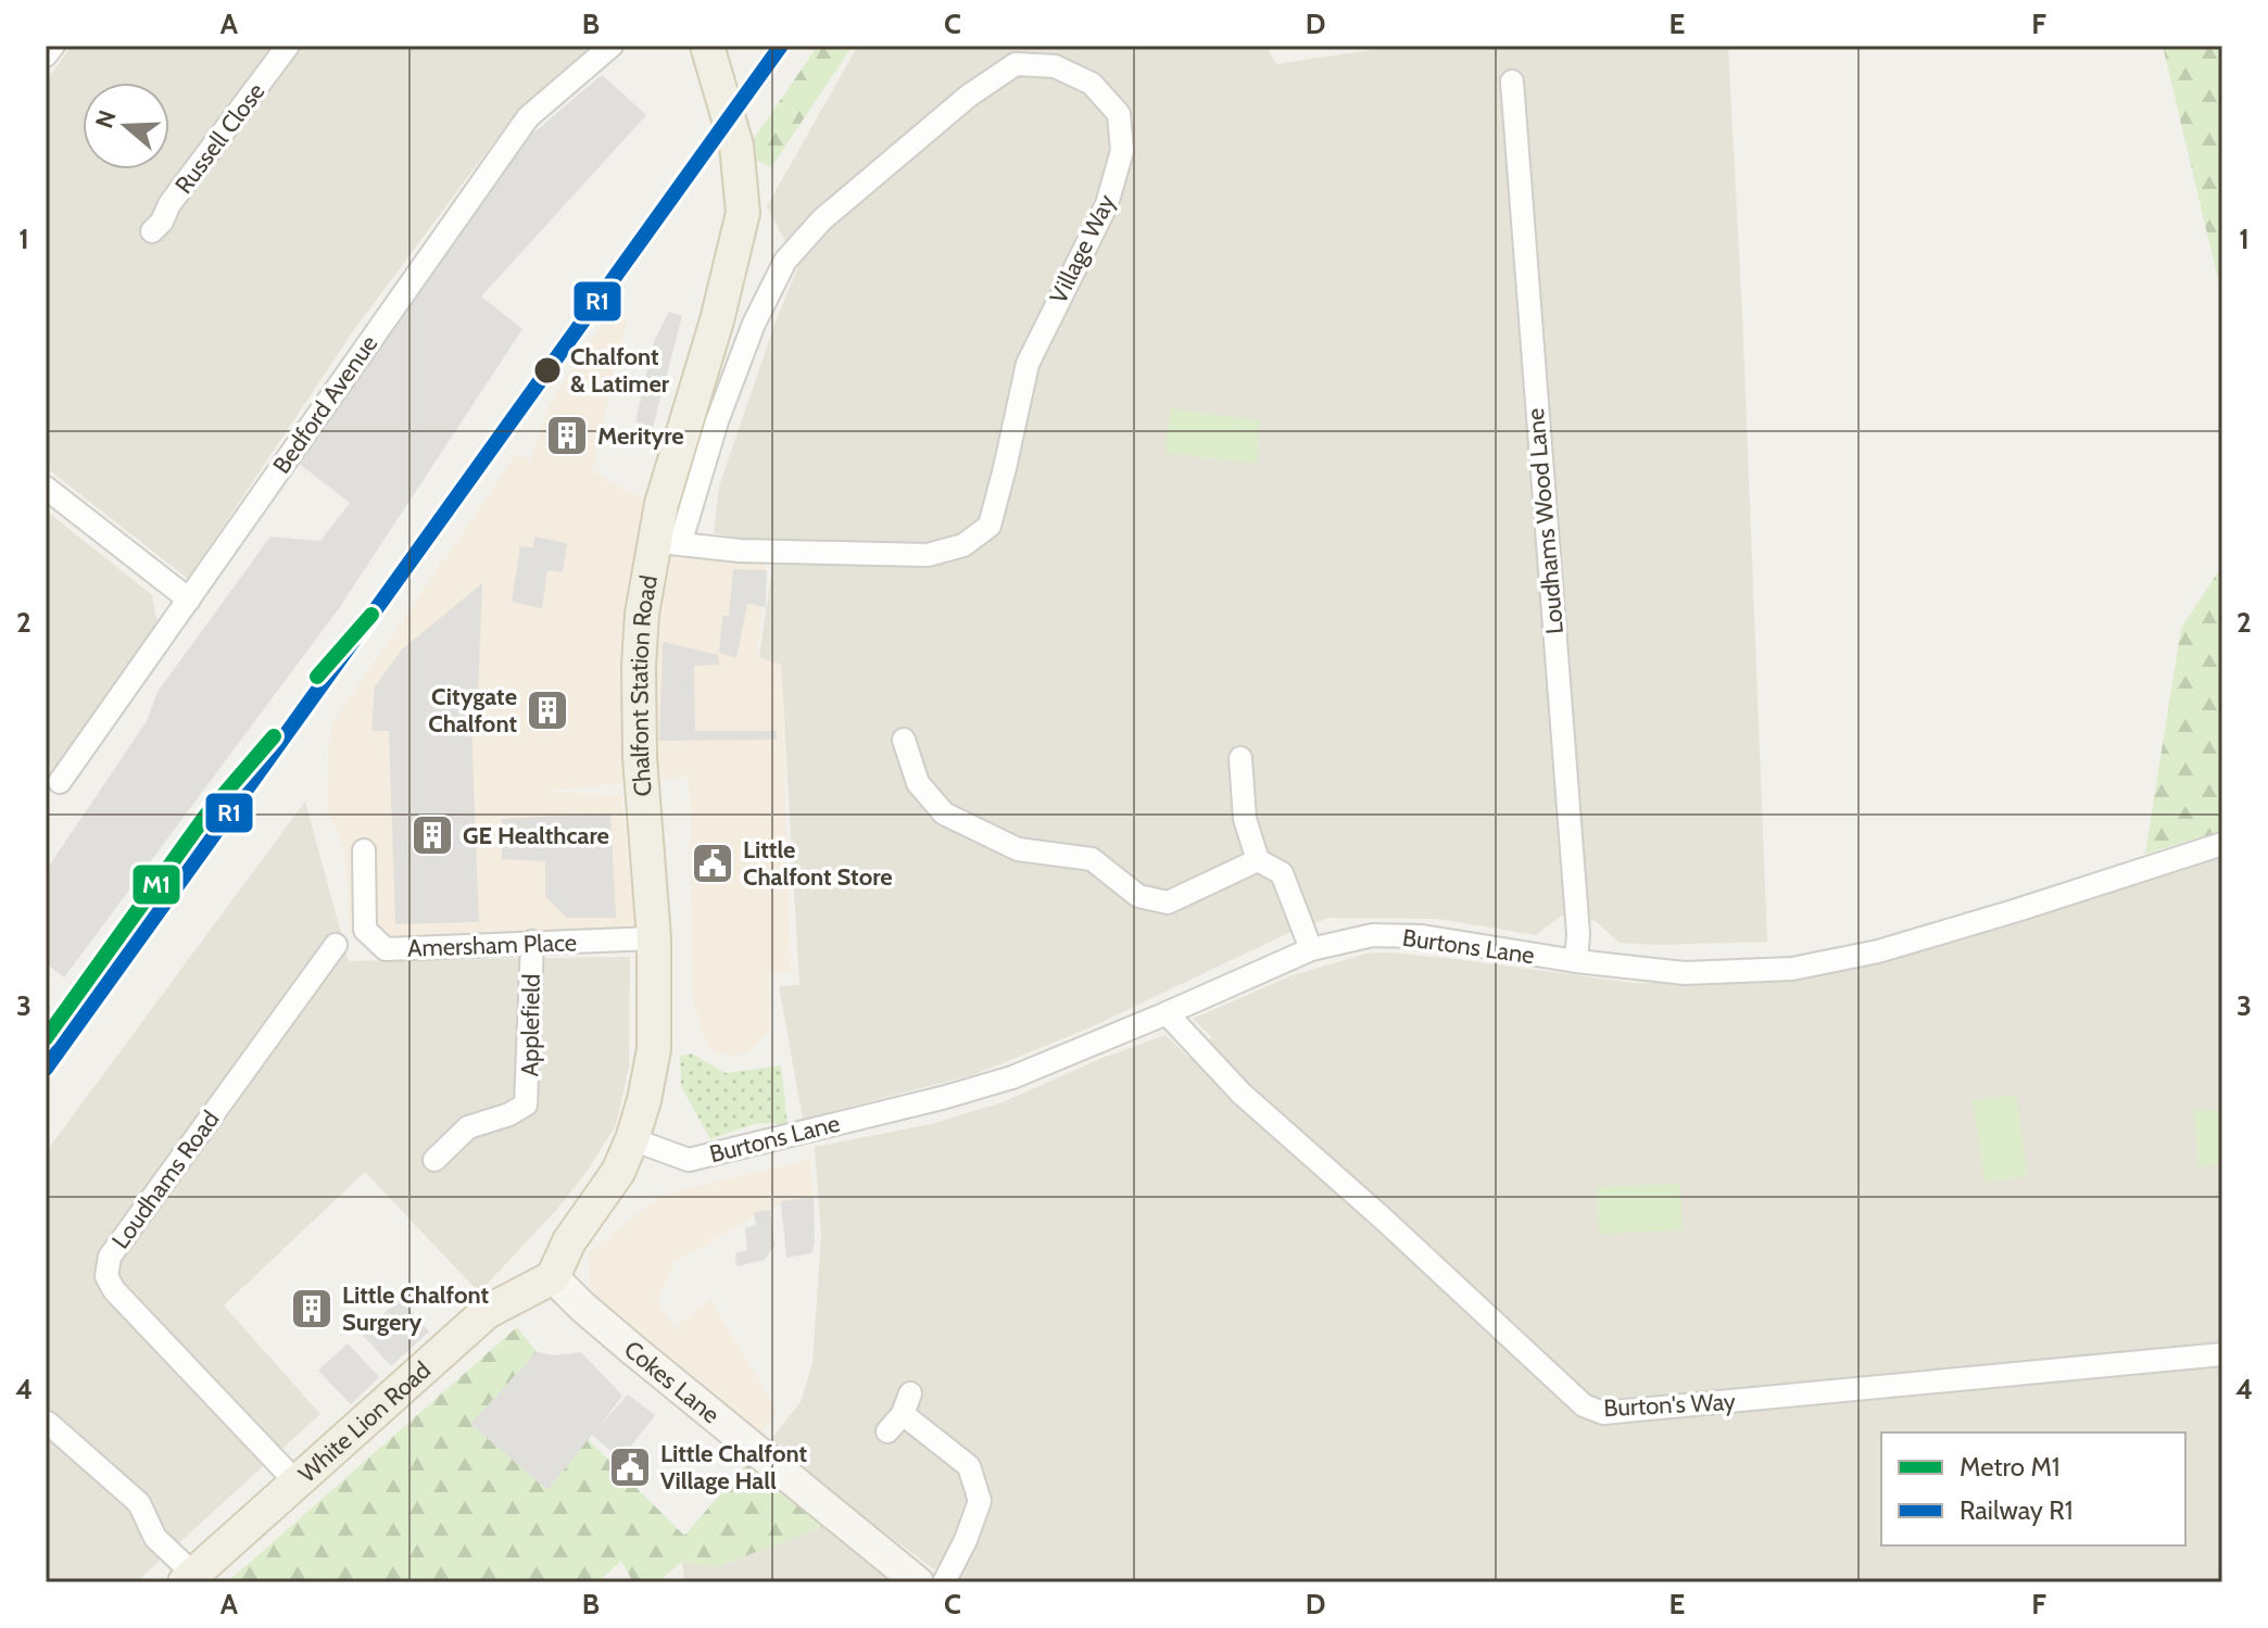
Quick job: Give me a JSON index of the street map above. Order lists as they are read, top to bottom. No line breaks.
{"streets":{"main road":["Chalfont Station Road","Cokes Lane","White Lion Road"],"street":["Russell Close","Village Way","Bedford Avenue","Loudhams Wood Lane","Amersham Place","Burtons Lane","Applefield","Loudhams Road","Burton's Way"]},"crossings":[["Village Way","Chalfont Station Road"],["Loudhams Wood Lane","Burtons Lane"],["Chalfont Station Road","Amersham Place"],["Chalfont Station Road","Burtons Lane"],["Chalfont Station Road","Cokes Lane"],["Chalfont Station Road","White Lion Road"],["Amersham Place","Applefield"],["Burtons Lane","Burton's Way"],["Loudhams Road","White Lion Road"],["Cokes Lane","White Lion Road"]],"places":{"other":["Chalfont & Latimer"],"building":["Merityre","Citygate Chalfont","GE Healthcare","Little Chalfont Surgery"],"public building":["Little Chalfont Store","Little Chalfont Village Hall"]},"lines":["rail line R1","metro line M1"],"legend":["Metro M1","Railway R1"],"north":"left","grid":{"columns":["A","B","C","D","E","F"],"rows":["1","2","3","4"]}}
